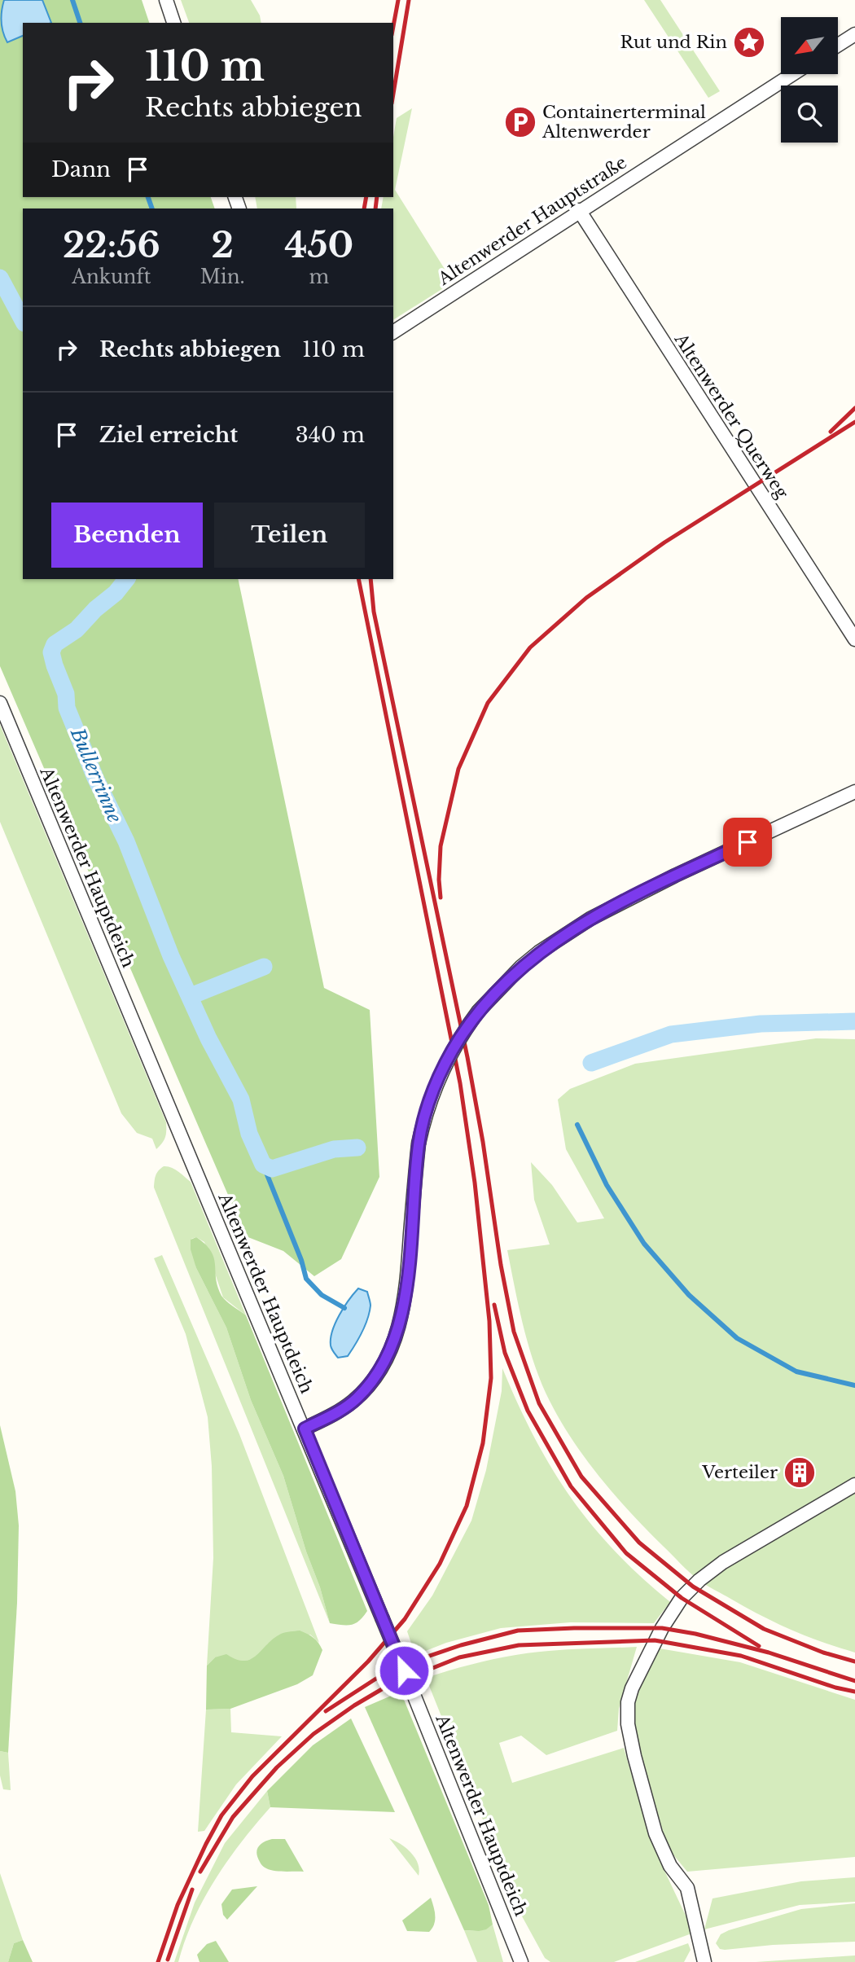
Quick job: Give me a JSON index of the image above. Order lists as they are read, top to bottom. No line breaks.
{"streets":{"street":["Altenwerder Hauptstraße","Altenwerder Querweg","Altenwerder Hauptdeich"]},"crossings":[["Altenwerder Hauptstraße","Altenwerder Querweg"]],"water":["Bullerrinne"],"places":{"place":["Rut und Rin"],"parking":["Containerterminal Altenwerder"],"building":["Verteiler"]},"north":"bottom left","page":{"turn":["110 m","Rechts abbiegen"],"then":"Dann","eta":["22:56","Ankunft","2","Min.","450","m"],"list":[{"name":"Rechts abbiegen","value":"110 m"},{"name":"Ziel erreicht","value":"340 m"}],"buttons":["Beenden","Teilen"]}}
